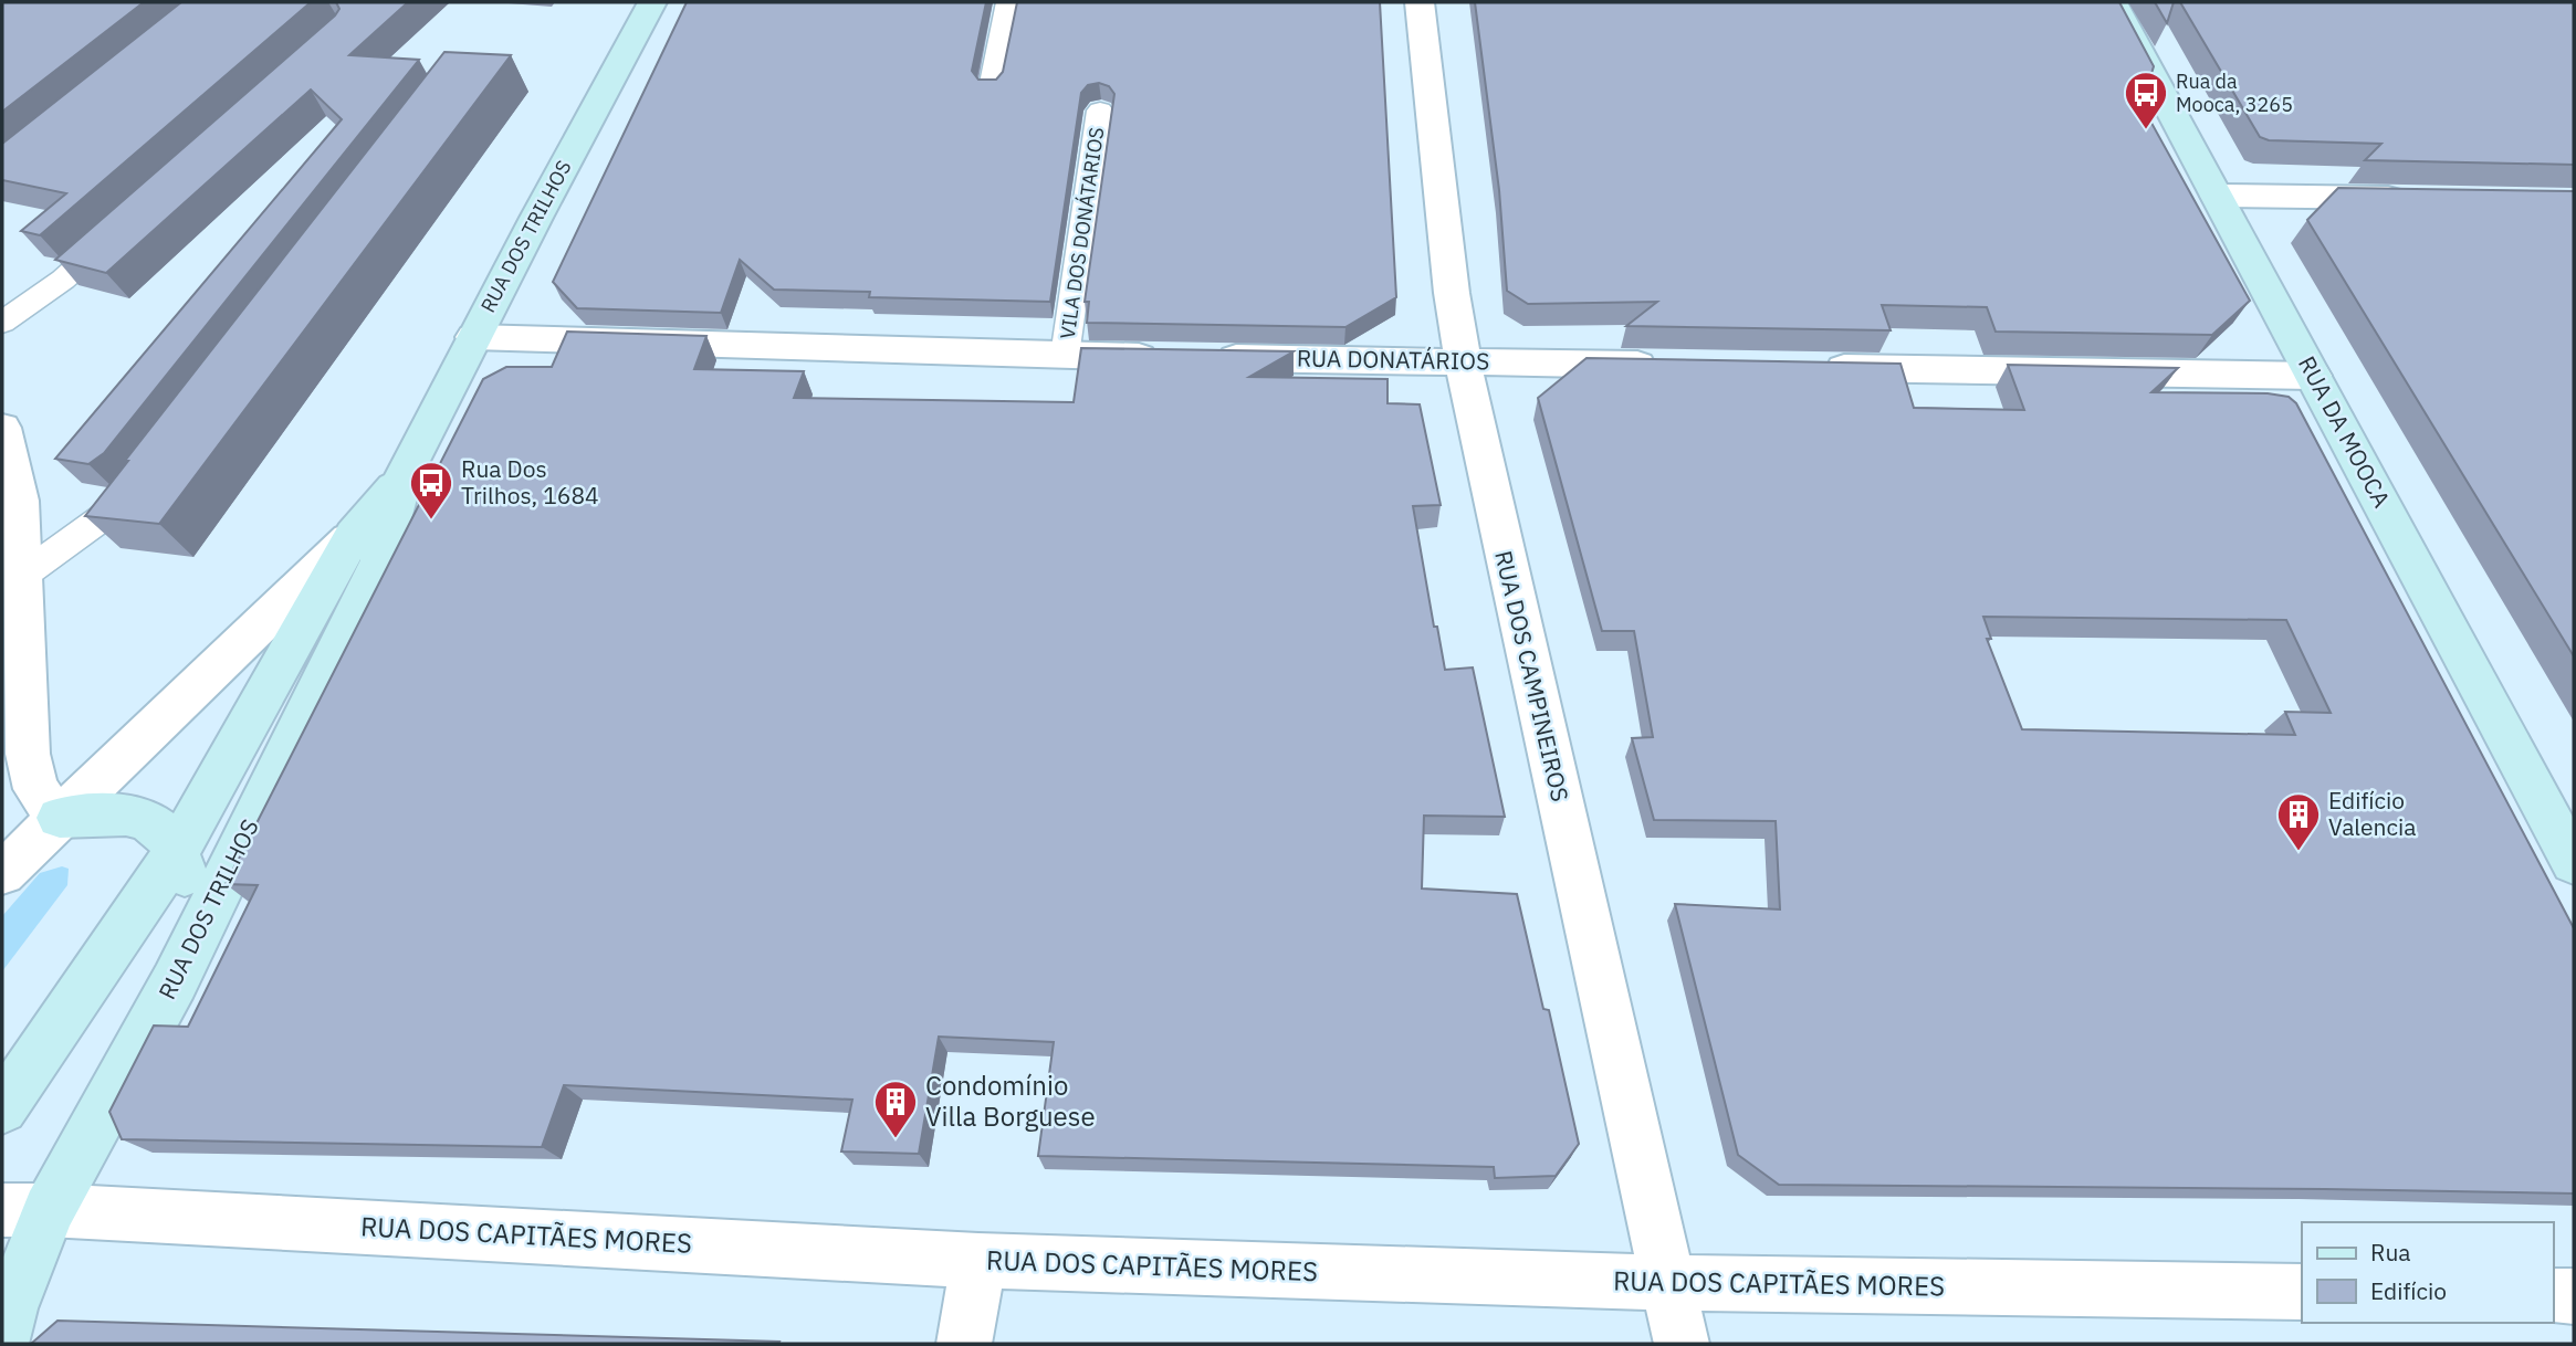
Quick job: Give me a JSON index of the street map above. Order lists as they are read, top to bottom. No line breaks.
{"streets":{"main road":["RUA DOS TRILHOS","RUA DA MOOCA"],"street":["RUA DONATÁRIOS","RUA DOS CAMPINEIROS","RUA DOS CAPITÃES MORES"],"lane":["VILA DOS DONÁTARIOS"]},"crossings":[["VILA DOS DONÁTARIOS","RUA DONATÁRIOS"],["RUA DOS TRILHOS","RUA DONATÁRIOS"],["RUA DOS TRILHOS","RUA DOS CAPITÃES MORES"],["RUA DONATÁRIOS","RUA DOS CAMPINEIROS"],["RUA DOS CAMPINEIROS","RUA DOS CAPITÃES MORES"]],"places":{"bus stop":["Rua da Mooca, 3265","Rua Dos Trilhos, 1684"],"building":["Edifício Valencia","Condomínio Villa Borguese"]},"legend":["Rua","Edifício"]}
